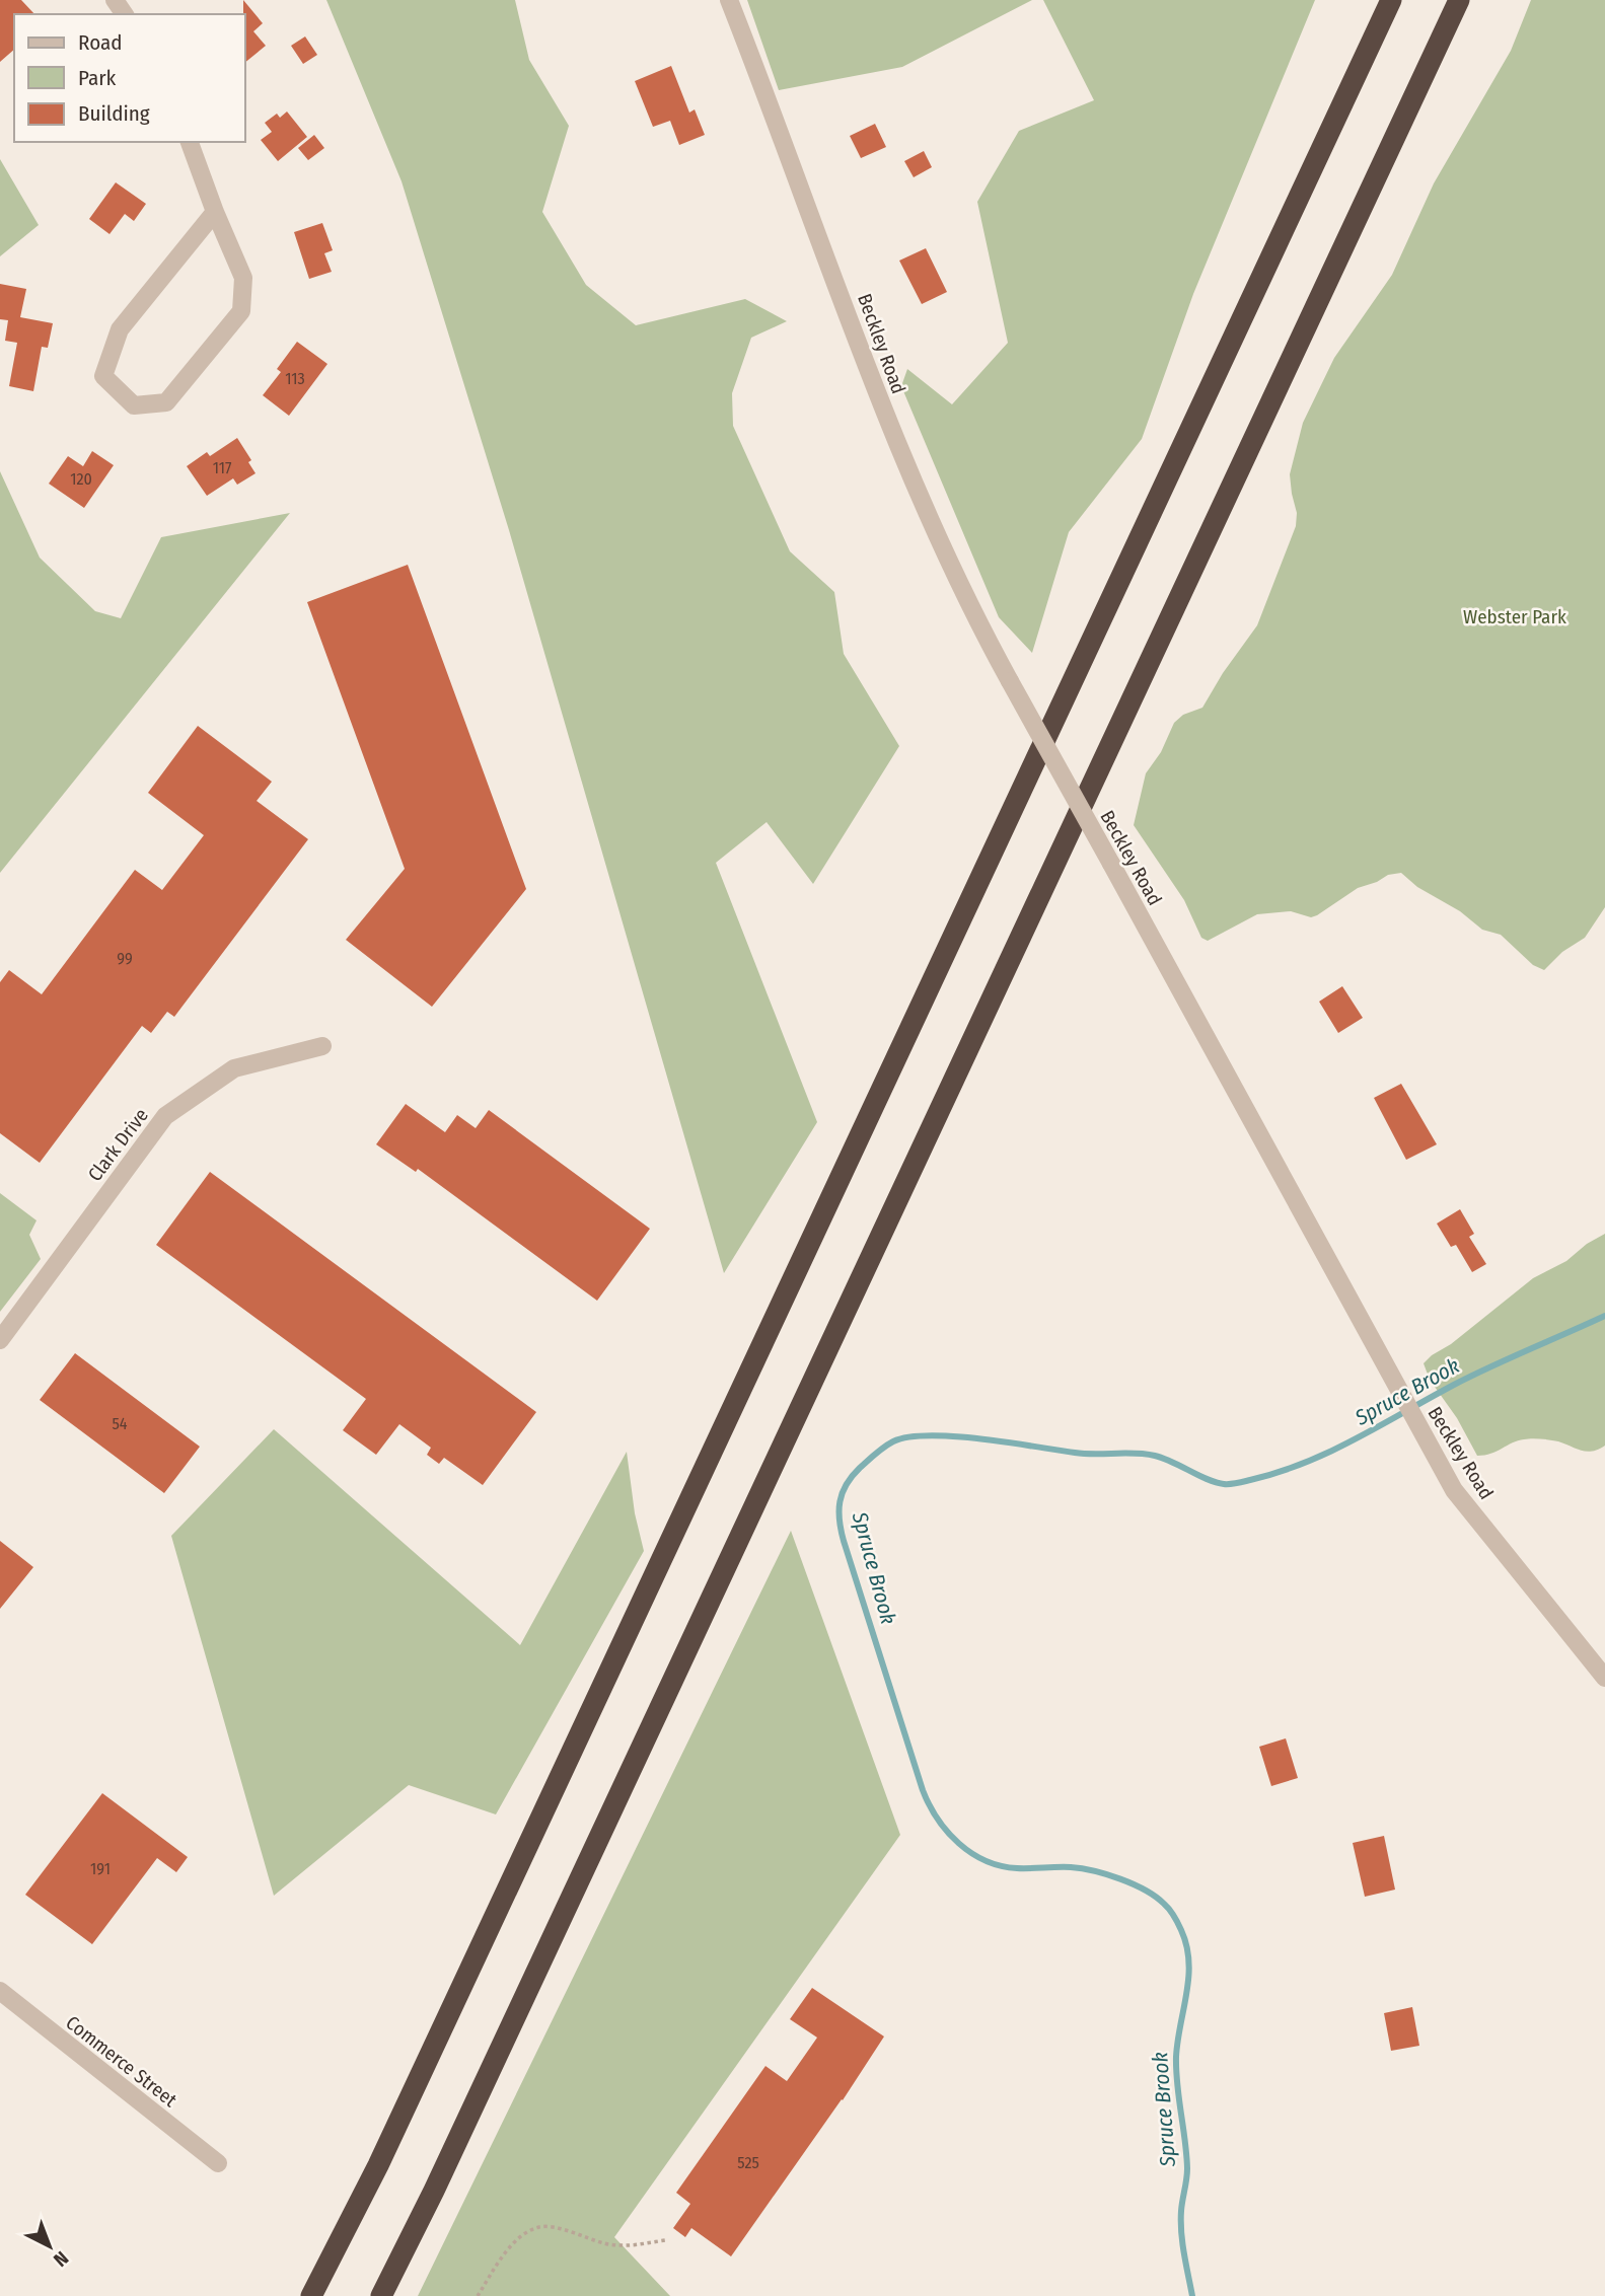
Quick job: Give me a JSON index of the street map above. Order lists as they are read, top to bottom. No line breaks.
{"streets":{"street":["Beckley Road","Clark Drive","Commerce Street"]},"water":["Spruce Brook"],"parks":["Webster Park"],"house_numbers":["113","117","120","99","54","191","525"],"legend":["Road","Park","Building"],"north":"bottom right"}
